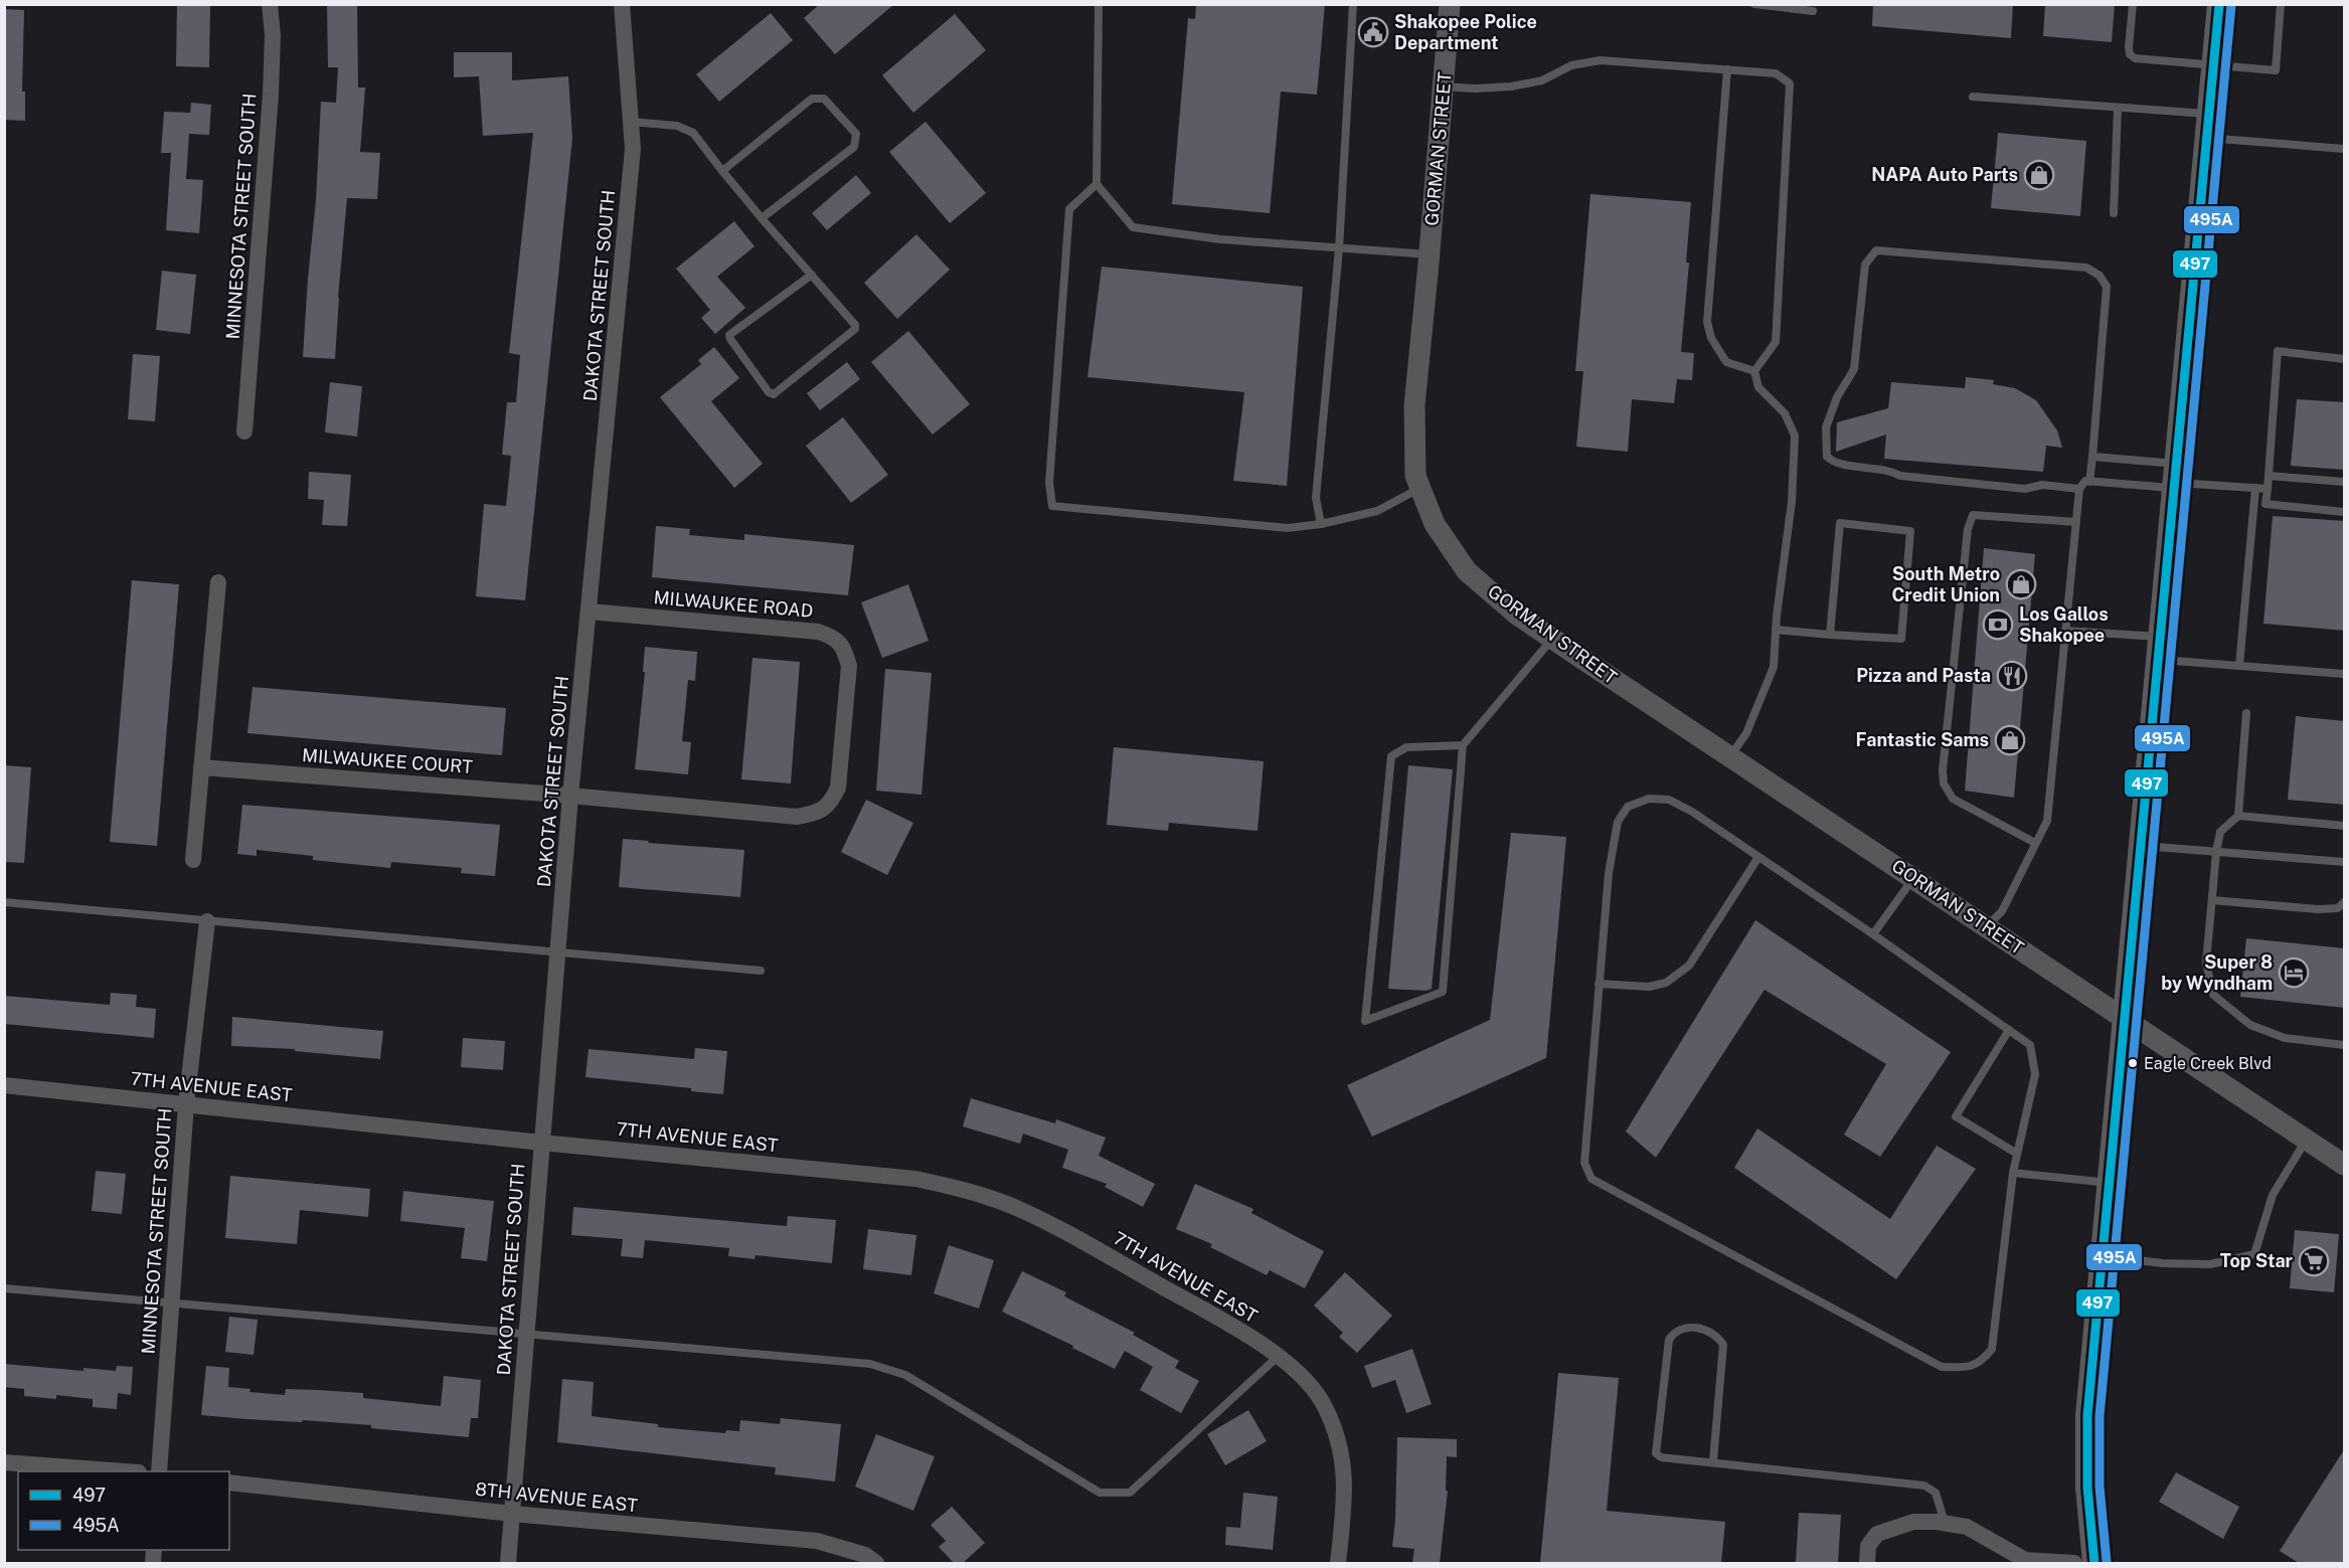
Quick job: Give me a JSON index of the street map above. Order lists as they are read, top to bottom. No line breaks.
{"streets":{"street":["GORMAN STREET","MINNESOTA STREET SOUTH","DAKOTA STREET SOUTH","MILWAUKEE ROAD","MILWAUKEE COURT","7TH AVENUE EAST","8TH AVENUE EAST"]},"crossings":[["MINNESOTA STREET SOUTH","7TH AVENUE EAST"],["DAKOTA STREET SOUTH","MILWAUKEE ROAD"],["DAKOTA STREET SOUTH","MILWAUKEE COURT"],["DAKOTA STREET SOUTH","7TH AVENUE EAST"],["DAKOTA STREET SOUTH","8TH AVENUE EAST"],["MILWAUKEE ROAD","MILWAUKEE COURT"]],"places":{"public building":["Shakopee Police Department"],"shop":["NAPA Auto Parts","South Metro Credit Union","Fantastic Sams"],"bank":["Los Gallos Shakopee"],"restaurant":["Pizza and Pasta"],"hotel":["Super 8 by Wyndham"],"other":["Eagle Creek Blvd"],"supermarket":["Top Star"]},"lines":["transit line 497","transit line 495A"],"legend":["497","495A"]}
